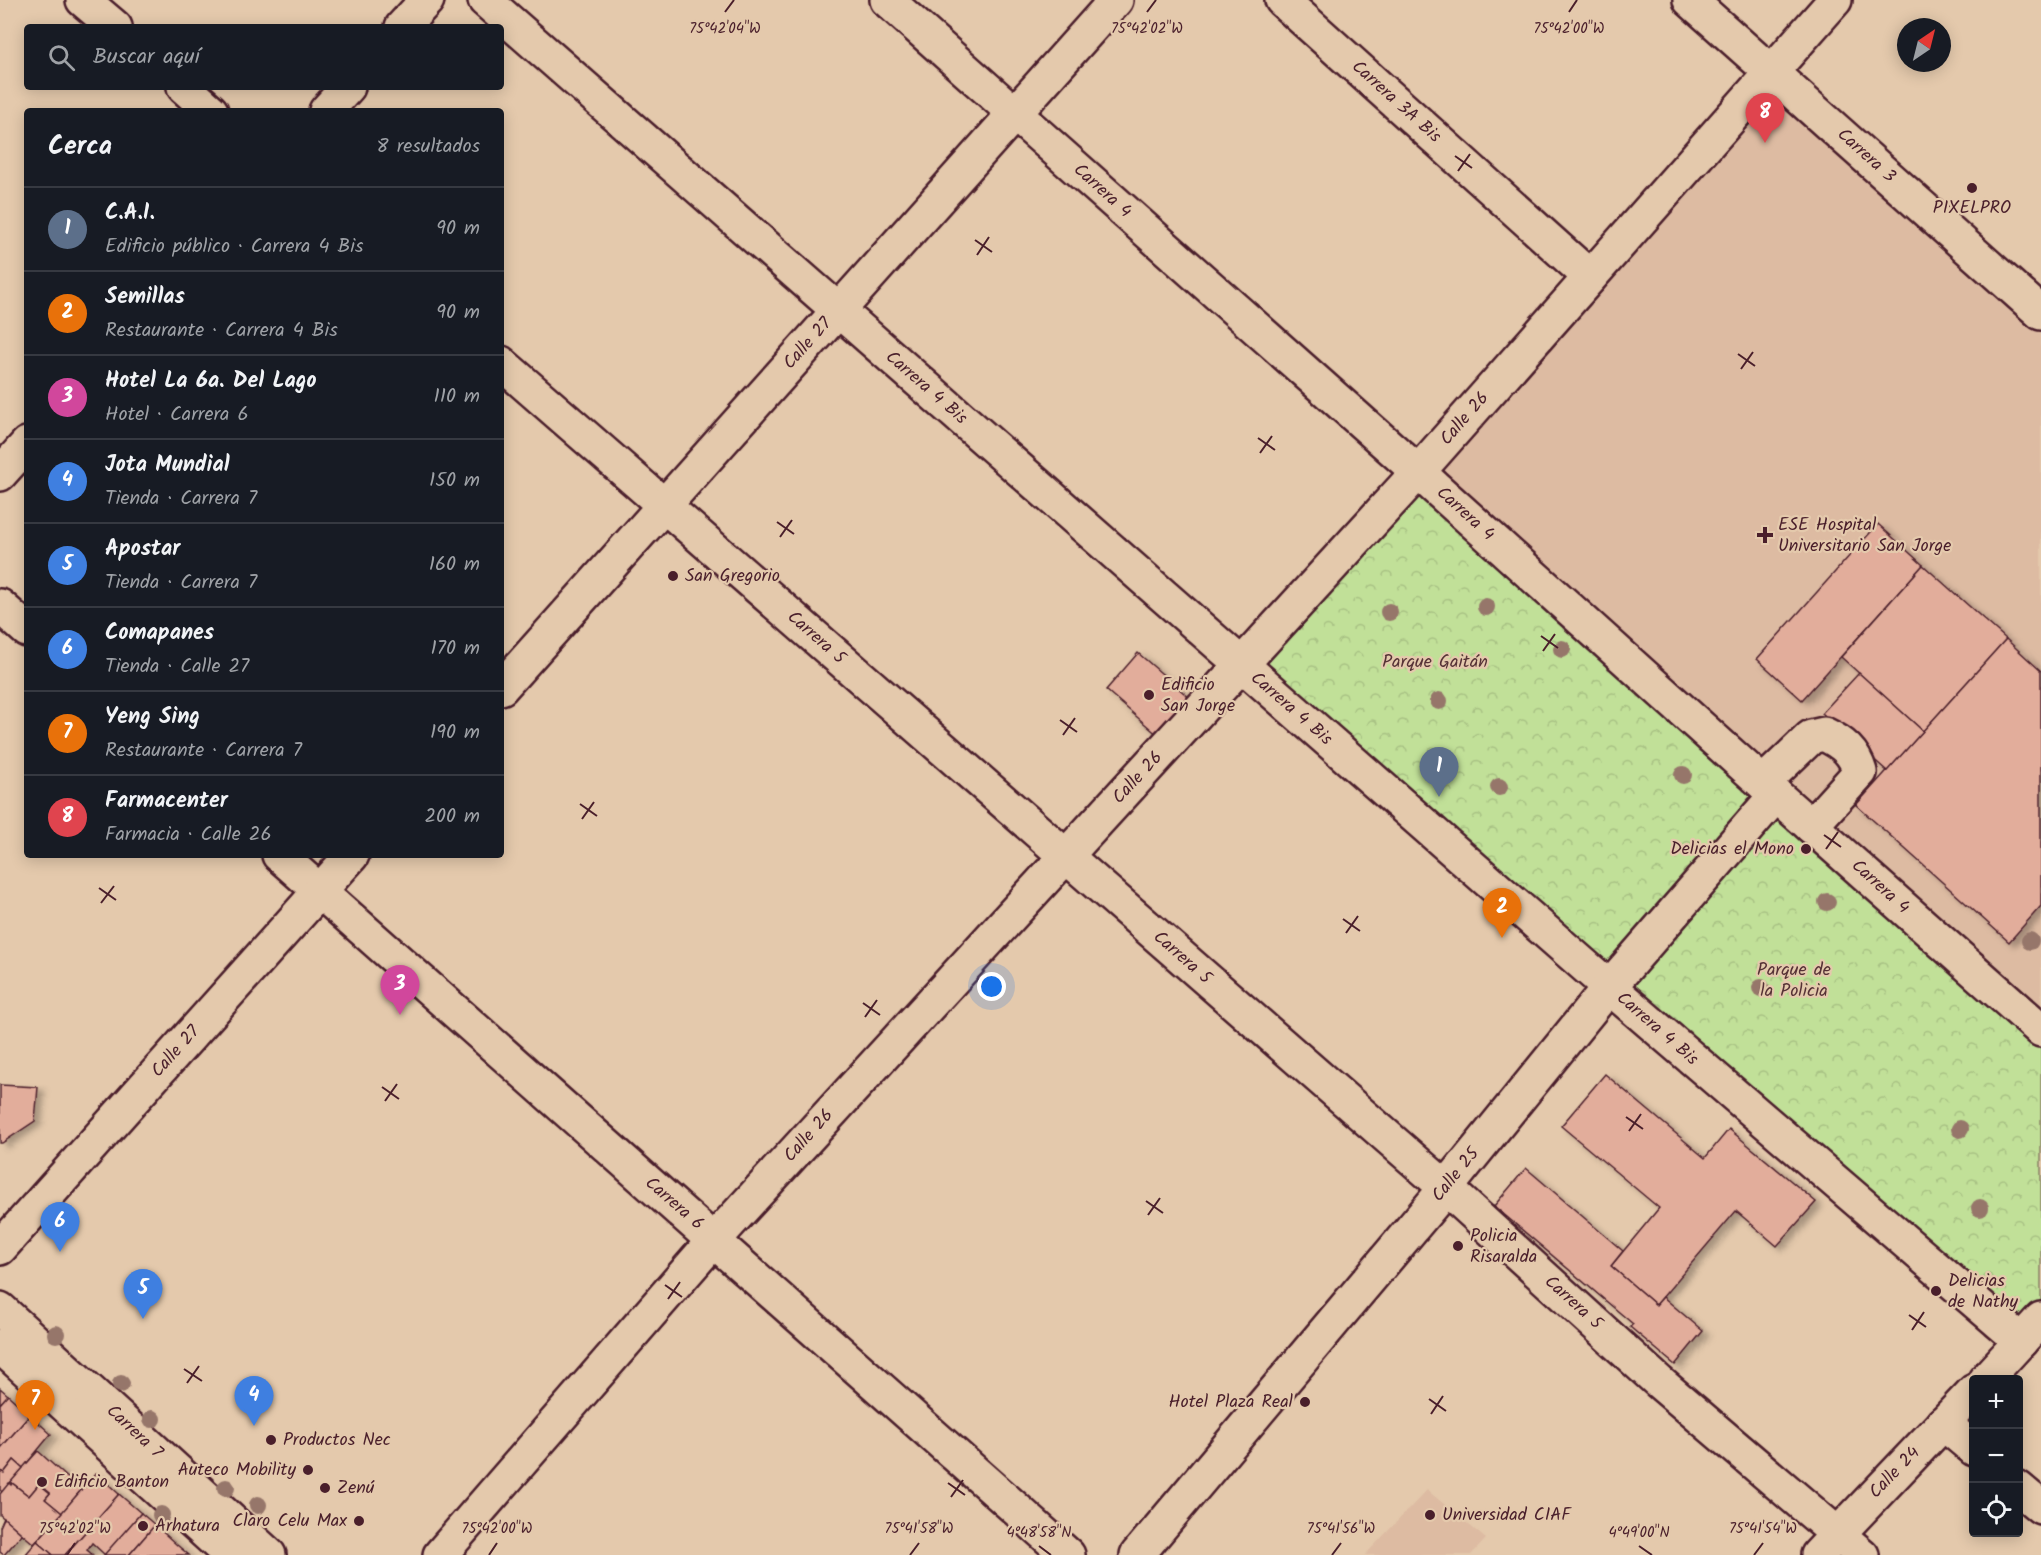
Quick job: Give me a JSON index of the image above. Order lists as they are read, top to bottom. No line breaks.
{"streets":{"street":["Carrera 3A Bis","Carrera 3","Carrera 4","Calle 27","Carrera 4 Bis","Calle 26","Carrera 5","Calle 25","Carrera 6","Carrera 7","Calle 24"]},"crossings":[["Carrera 3A Bis","Calle 26"],["Carrera 3","Calle 26"],["Carrera 4","Calle 27"],["Carrera 4","Calle 26"],["Carrera 4","Calle 25"],["Calle 27","Carrera 4 Bis"],["Calle 27","Carrera 5"],["Calle 27","Carrera 6"],["Carrera 4 Bis","Calle 26"],["Carrera 4 Bis","Calle 25"],["Calle 26","Carrera 5"],["Calle 26","Carrera 6"],["Carrera 5","Calle 25"],["Carrera 5","Calle 24"]],"parks":["Parque Gaitán","Parque de la Policia"],"places":{"other":["PIXELPRO","San Gregorio","Edificio San Jorge","Delicias el Mono","Policia Risaralda","Delicias de Nathy","Hotel Plaza Real","Productos Nec","Auteco Mobility","Edificio Banton","Zenú","Universidad CIAF","Claro Celu Max","Arhatura"],"health":["ESE Hospital Universitario San Jorge"]},"north":"top right","page":{"search":"Buscar aquí","pins":["8","1","2","3","6","5","4","7"],"heading":["Cerca","8 resultados"],"list":[{"mark":"1","name":"C.A.I.","note":"Edificio público · Carrera 4 Bis","value":"90 m"},{"mark":"2","name":"Semillas","note":"Restaurante · Carrera 4 Bis","value":"90 m"},{"mark":"3","name":"Hotel La 6a. Del Lago","note":"Hotel · Carrera 6","value":"110 m"},{"mark":"4","name":"Jota Mundial","note":"Tienda · Carrera 7","value":"150 m"},{"mark":"5","name":"Apostar","note":"Tienda · Carrera 7","value":"160 m"},{"mark":"6","name":"Comapanes","note":"Tienda · Calle 27","value":"170 m"},{"mark":"7","name":"Yeng Sing","note":"Restaurante · Carrera 7","value":"190 m"},{"mark":"8","name":"Farmacenter","note":"Farmacia · Calle 26","value":"200 m"}],"map_buttons":["+","−"]},"coordinates":["75°42'04\"W","75°42'02\"W","75°42'00\"W","75°41'58\"W","75°41'56\"W","75°41'54\"W","4°48'58\"N","4°49'00\"N"]}
